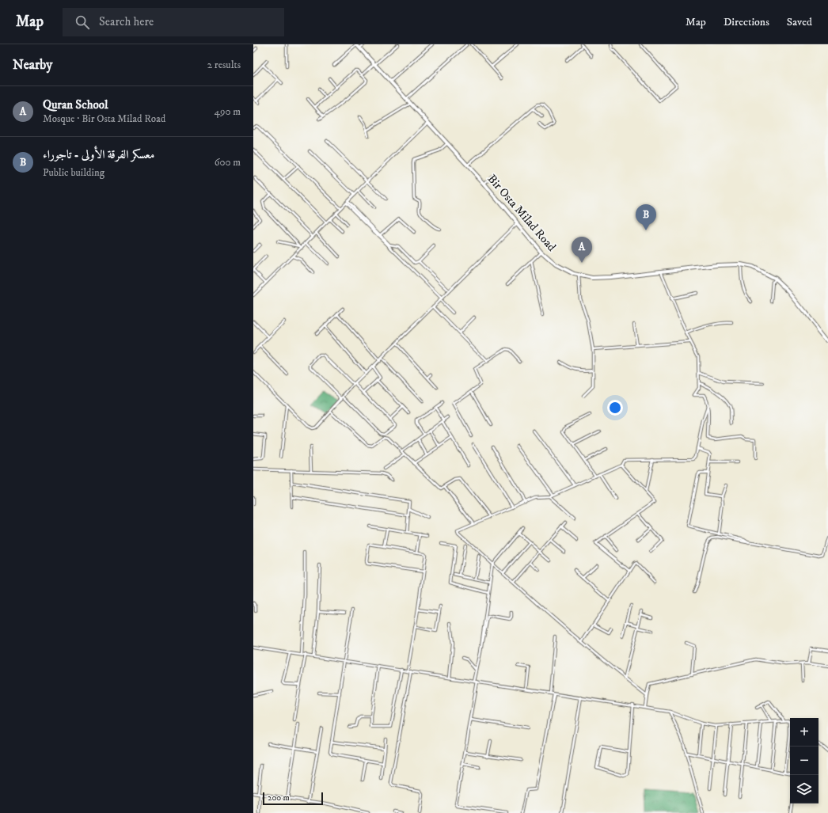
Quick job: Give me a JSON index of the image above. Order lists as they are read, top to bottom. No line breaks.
{"streets":{"main road":["Bir Osta Milad Road"]},"scale_bar":"200 m","page":{"header":"Map","search":"Search here","nav":["Map","Directions","Saved"],"heading":["Nearby","2 results"],"list":[{"mark":"A","name":"Quran School","note":"Mosque · Bir Osta Milad Road","value":"490 m"},{"mark":"B","name":"معسكر الفرقة الأولى - تاجوراء","note":"Public building","value":"600 m"}],"pins":["B","A"],"map_buttons":["+","−"],"scale":"200 m"}}
